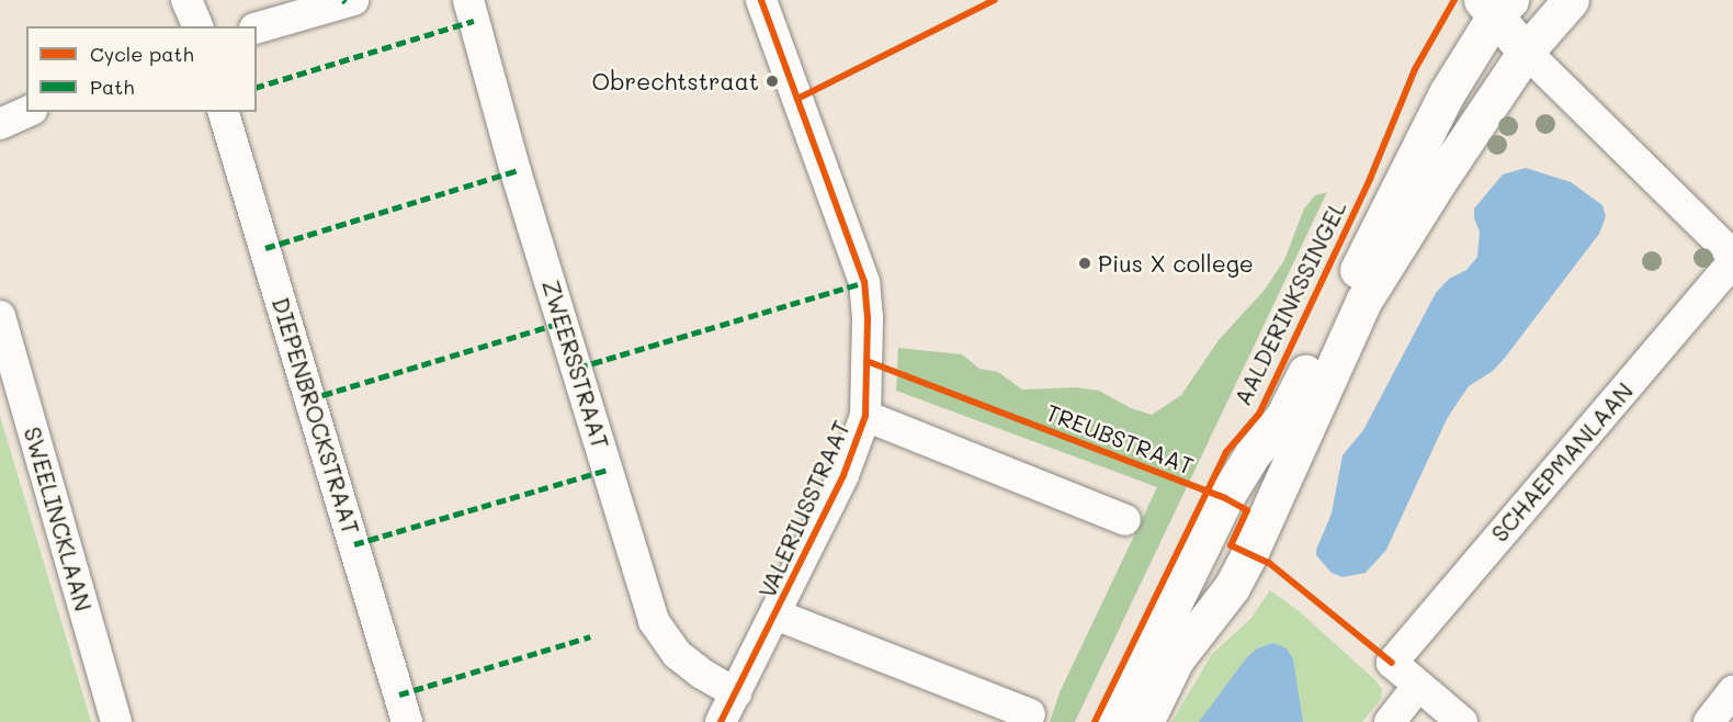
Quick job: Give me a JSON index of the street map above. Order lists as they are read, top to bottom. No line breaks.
{"streets":{"main road":["AALDERINKSSINGEL"],"street":["ZWEERSSTRAAT","DIEPENBROCKSTRAAT","SCHAEPMANLAAN","VALERIUSSTRAAT","SWEELINCKLAAN"],"cycle path":["TREUBSTRAAT"]},"crossings":[["ZWEERSSTRAAT","VALERIUSSTRAAT"]],"places":["Obrechtstraat","Pius X college"],"legend":["Cycle path","Path"]}
